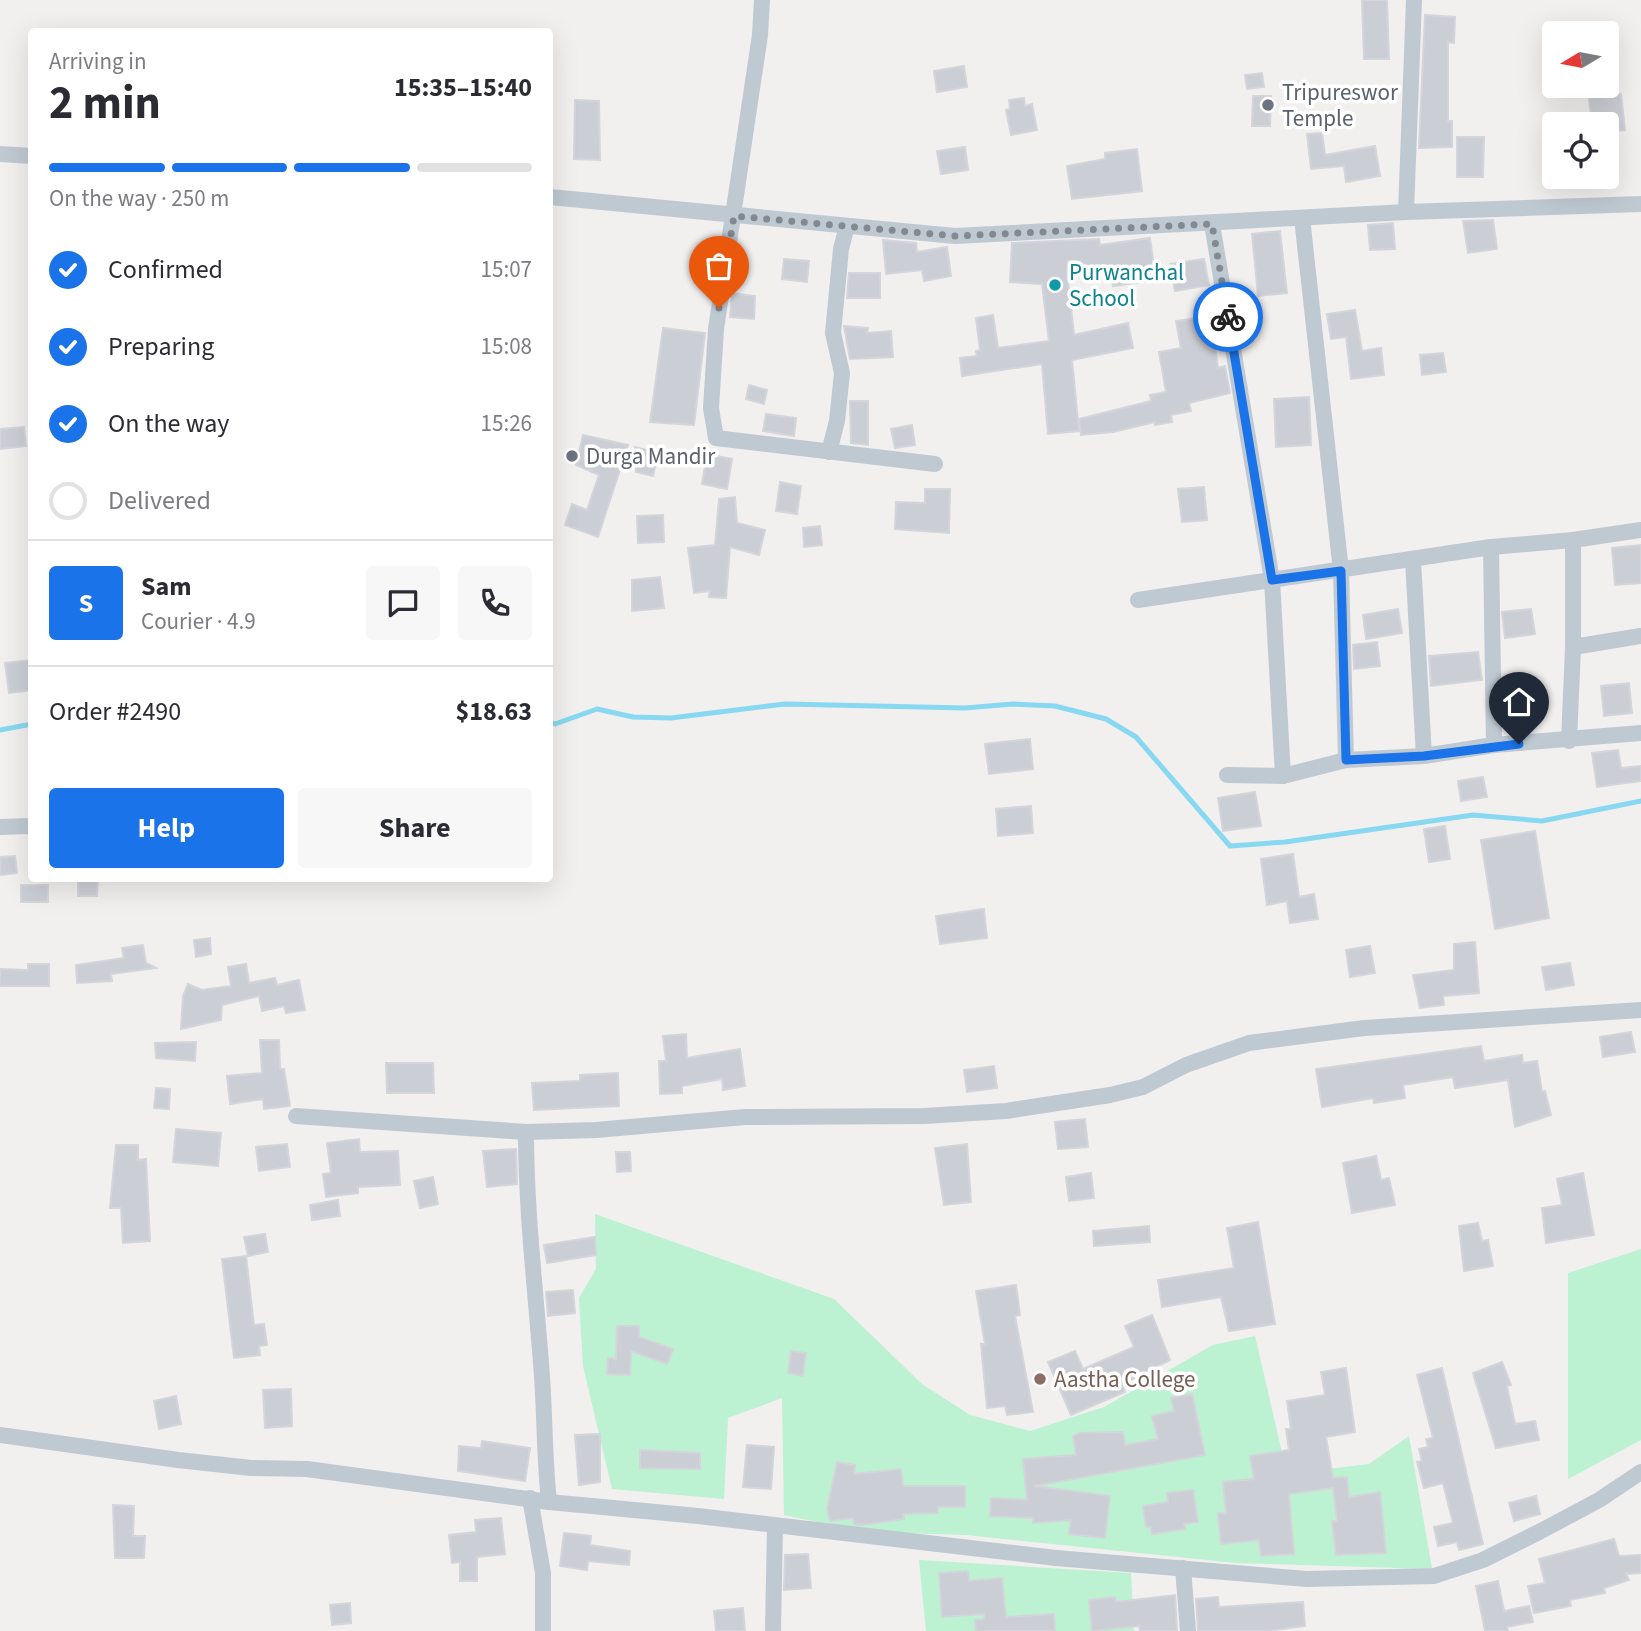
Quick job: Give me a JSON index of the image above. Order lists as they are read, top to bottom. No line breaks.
{"places":["Tripureswor Temple","Purwanchal School","Durga Mandir","Aastha College"],"north":"left","page":{"heading":["2 min","Arriving in","15:35–15:40"],"panel":["Sam","Courier · 4.9","Order #2490","$18.63"],"bar":"On the way · 250 m","list":[["Confirmed","15:07"],["Preparing","15:08"],["On the way","15:26"],"Delivered"],"round":"S","buttons":["Help","Share"]}}
